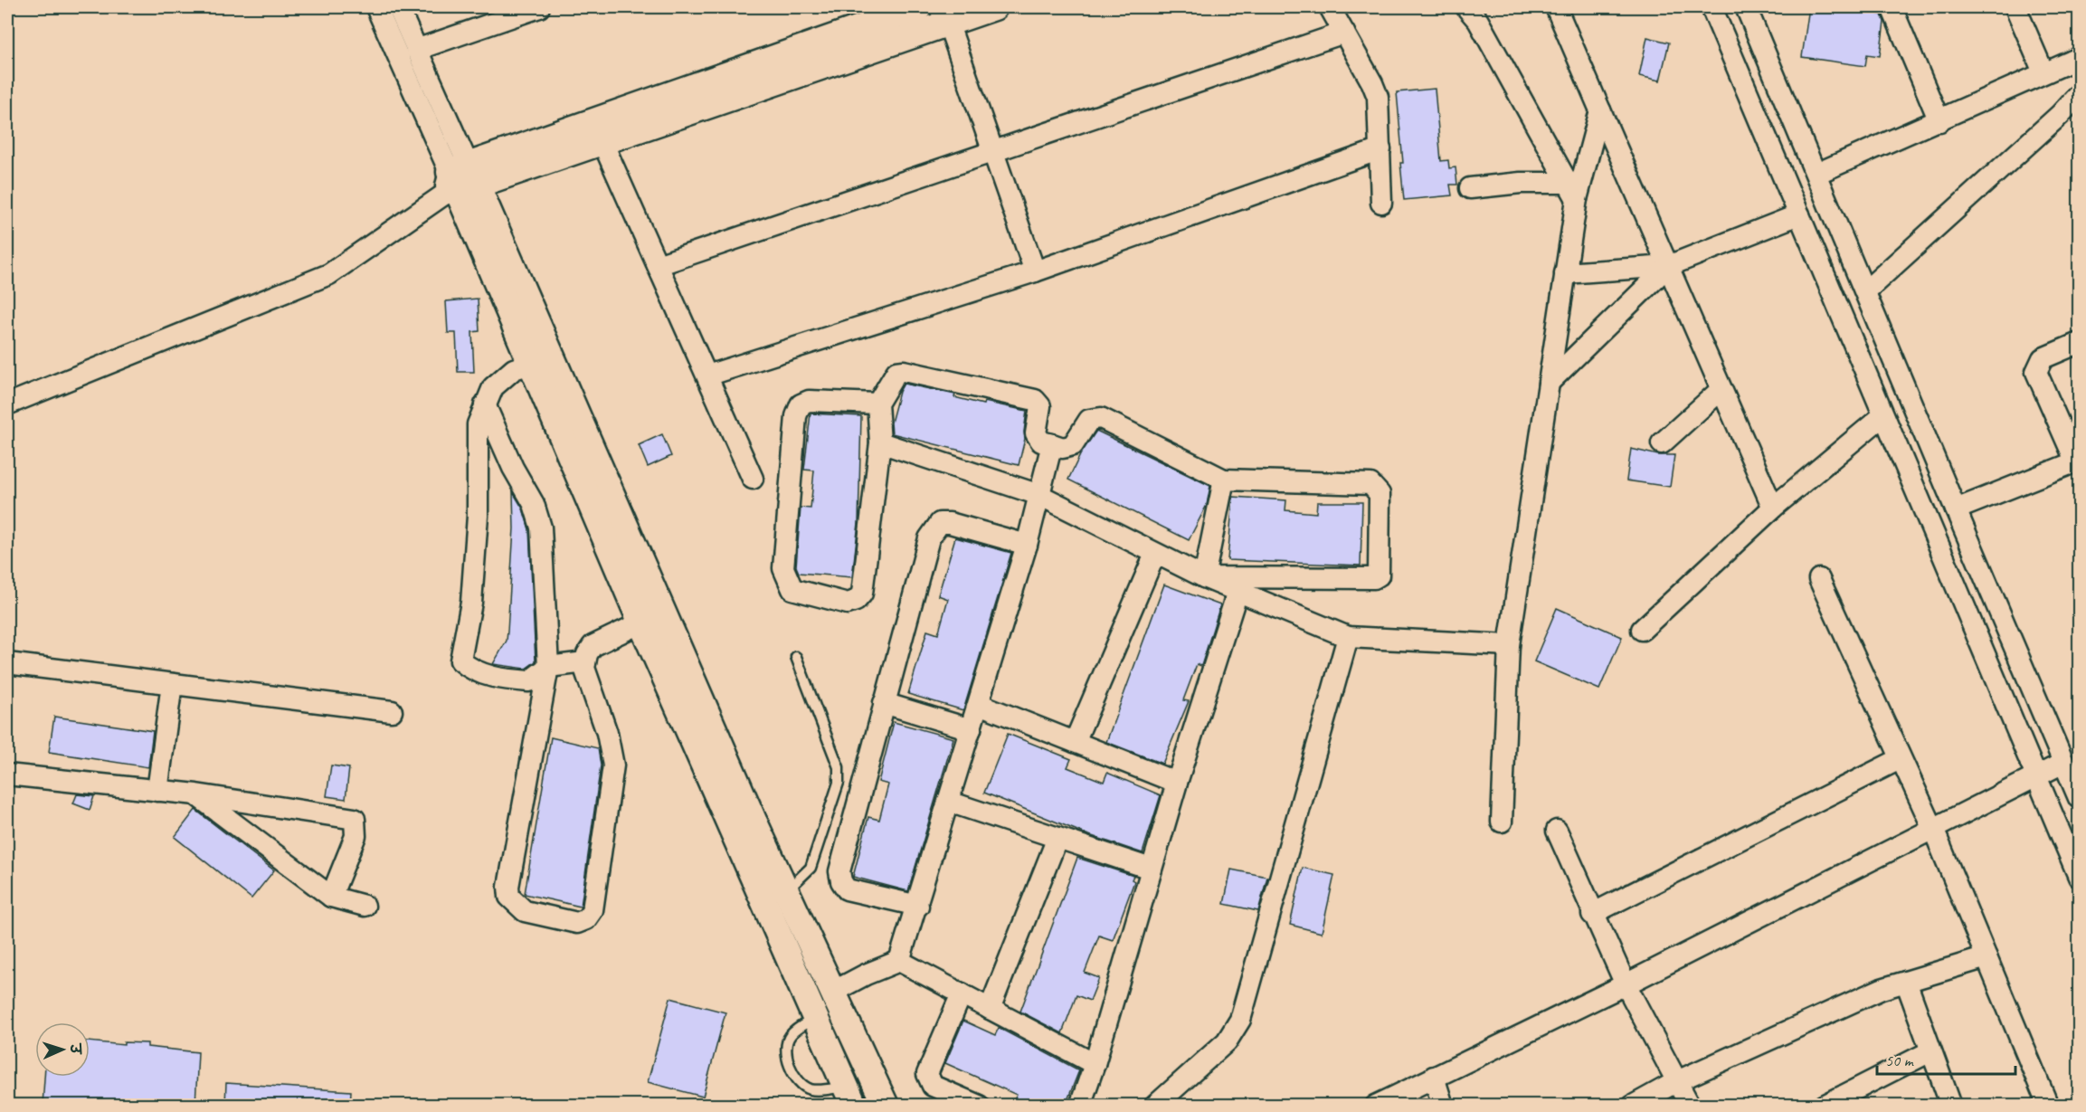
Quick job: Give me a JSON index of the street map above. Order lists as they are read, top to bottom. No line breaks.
{"scale_bar":"50 m","north":"right"}
